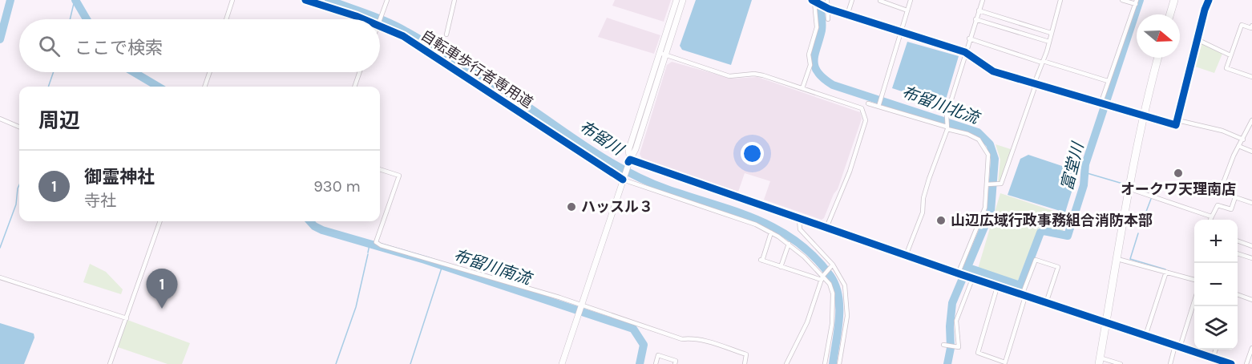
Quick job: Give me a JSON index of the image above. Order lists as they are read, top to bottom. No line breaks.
{"streets":{"cycle path":["自転車歩行者専用道"]},"water":["布留川北流","布留川","富堂川","布留川南流"],"places":["オークワ天理南店","ハッスル３","山辺広域行政事務組合消防本部"],"north":"right","page":{"search":"ここで検索","heading":"周辺","list":[{"mark":"1","name":"御霊神社","note":"寺社","value":"930 m"}],"map_buttons":["+","−"],"pins":"1"}}
